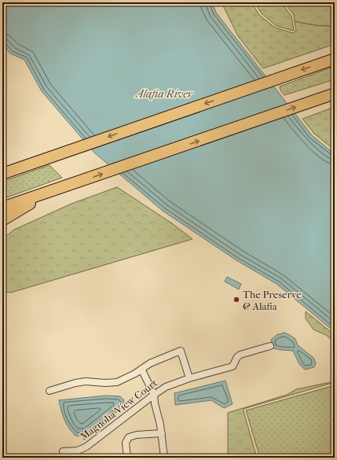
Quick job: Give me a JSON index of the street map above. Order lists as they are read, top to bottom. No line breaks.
{"streets":{"street":["Magnolia View Court"]},"water":["Alafia River"],"places":["The Preserve @ Alafia"]}
